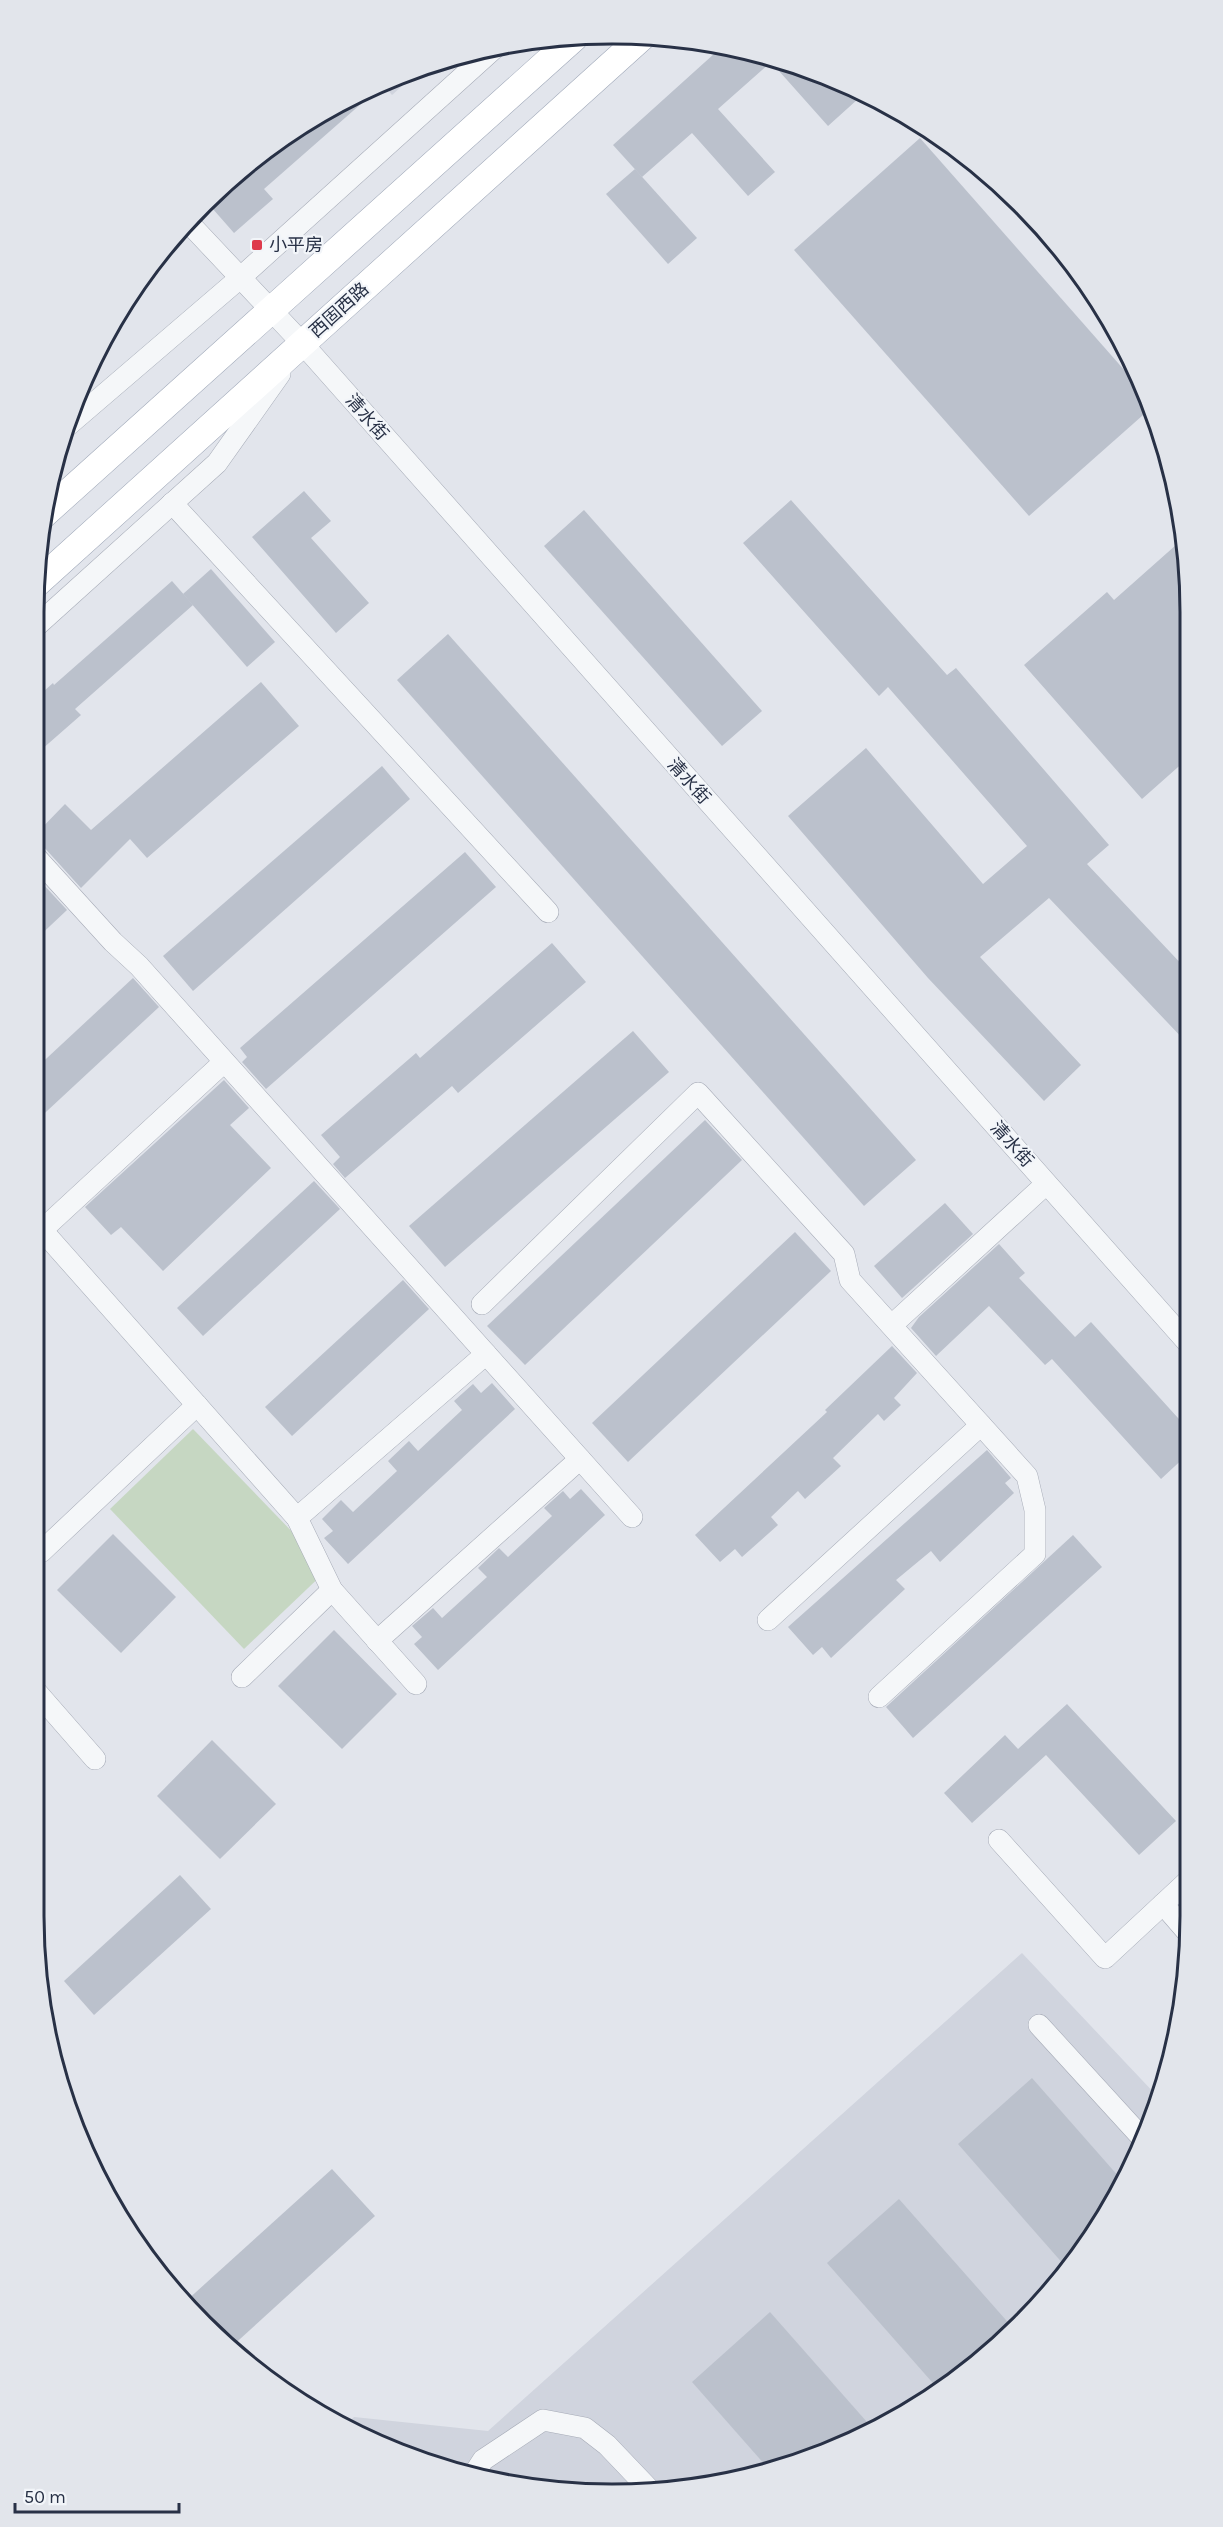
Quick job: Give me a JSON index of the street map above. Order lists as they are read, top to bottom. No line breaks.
{"streets":{"main road":["西固西路"],"street":["清水街"]},"crossings":[["西固西路","清水街"]],"places":{"transit":["小平房"]},"scale_bar":"50 m"}
